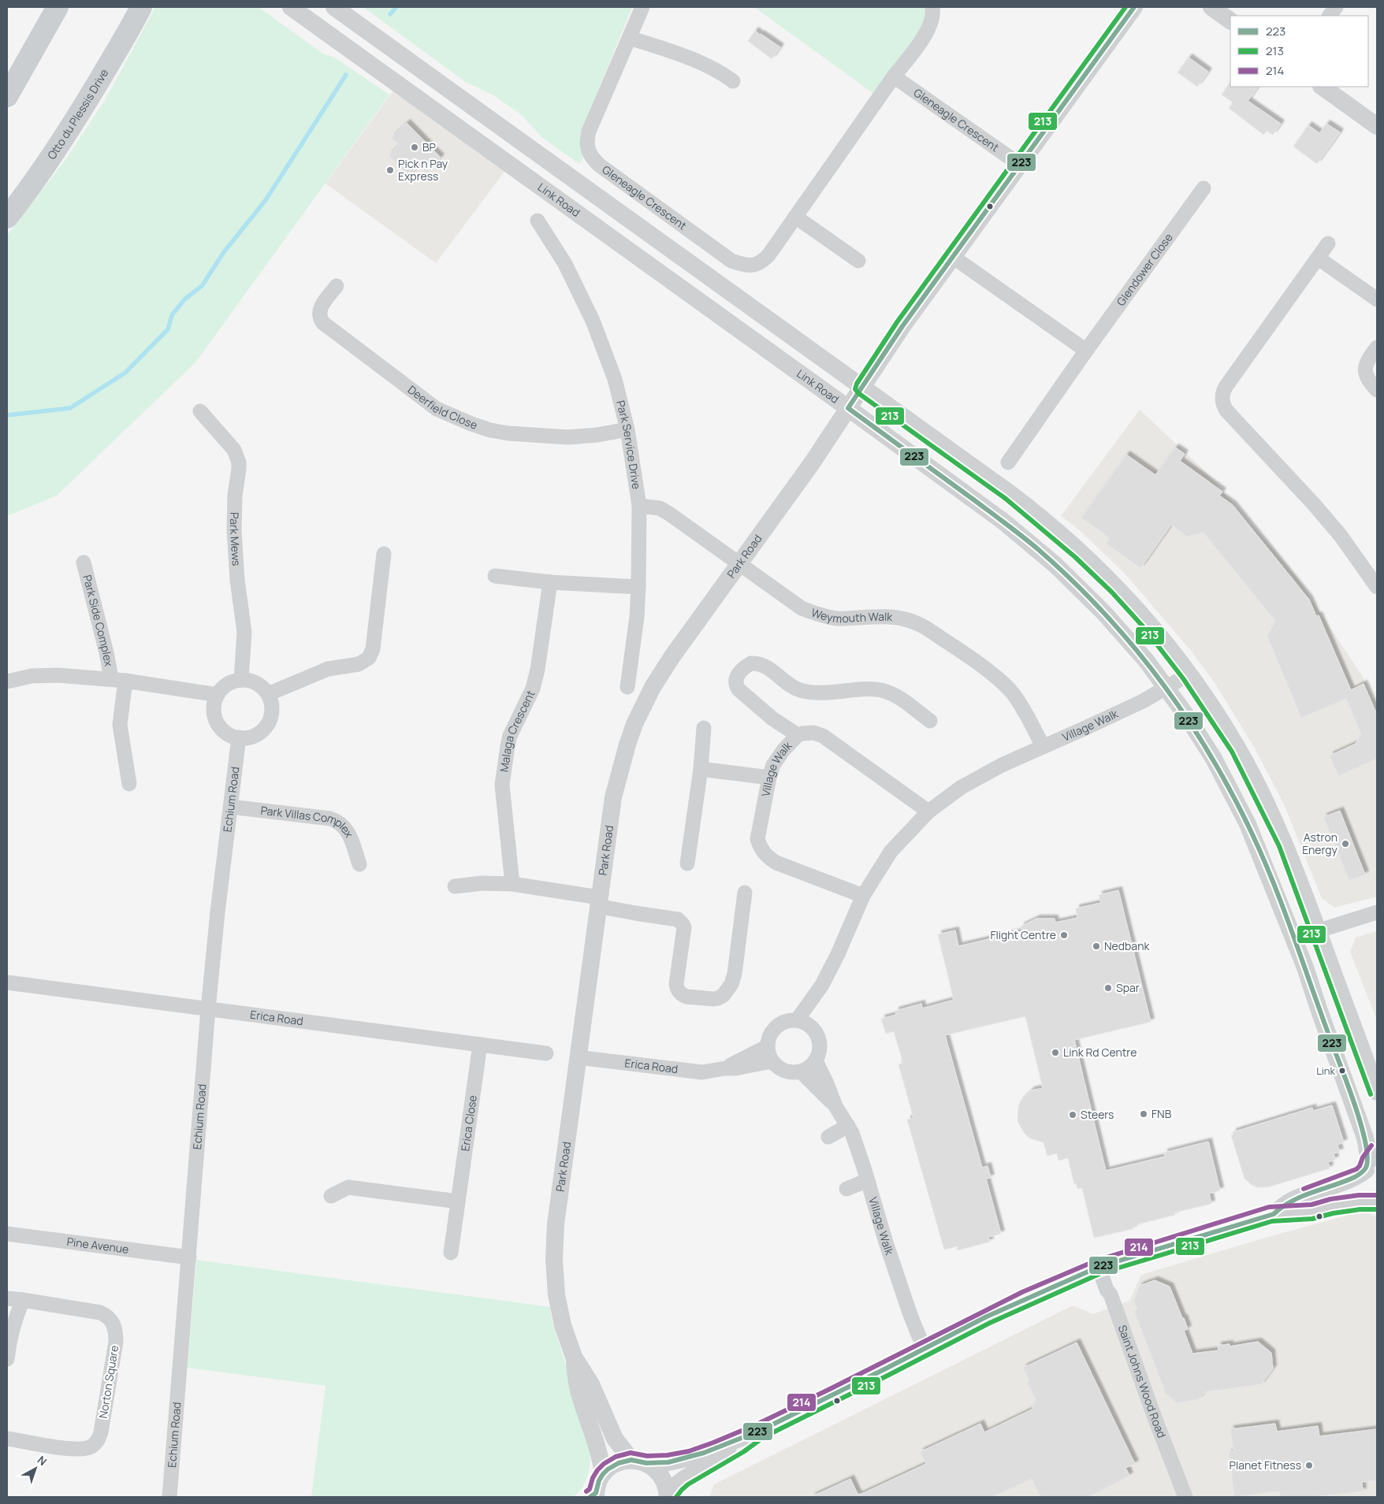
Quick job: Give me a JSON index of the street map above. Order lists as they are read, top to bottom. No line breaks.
{"streets":{"main road":["Otto du Plessis Drive"],"street":["Gleneagle Crescent","Link Road","Glendower Close","Deerfield Close","Park Service Drive","Park Mews","Park Road","Weymouth Walk","Park Side Complex","Village Walk","Malaga Crescent","Echium Road","Park Villas Complex","Erica Road","Erica Close","Pine Avenue","Norton Square","Saint Johns Wood Road"]},"crossings":[["Gleneagle Crescent","Park Road"],["Link Road","Park Road"],["Link Road","Village Walk"],["Deerfield Close","Park Service Drive"],["Park Service Drive","Weymouth Walk"],["Park Mews","Echium Road"],["Park Road","Weymouth Walk"],["Park Road","Erica Road"],["Weymouth Walk","Village Walk"],["Village Walk","Erica Road"],["Echium Road","Park Villas Complex"],["Echium Road","Erica Road"],["Echium Road","Pine Avenue"],["Erica Road","Erica Close"]],"places":["BP","Pick n Pay Express","Astron Energy","Flight Centre","Nedbank","Spar","Link Rd Centre","Link","FNB","Steers","Planet Fitness"],"lines":["transit line 223","transit line 213","transit line 214"],"legend":["223","213","214"],"north":"top right"}
